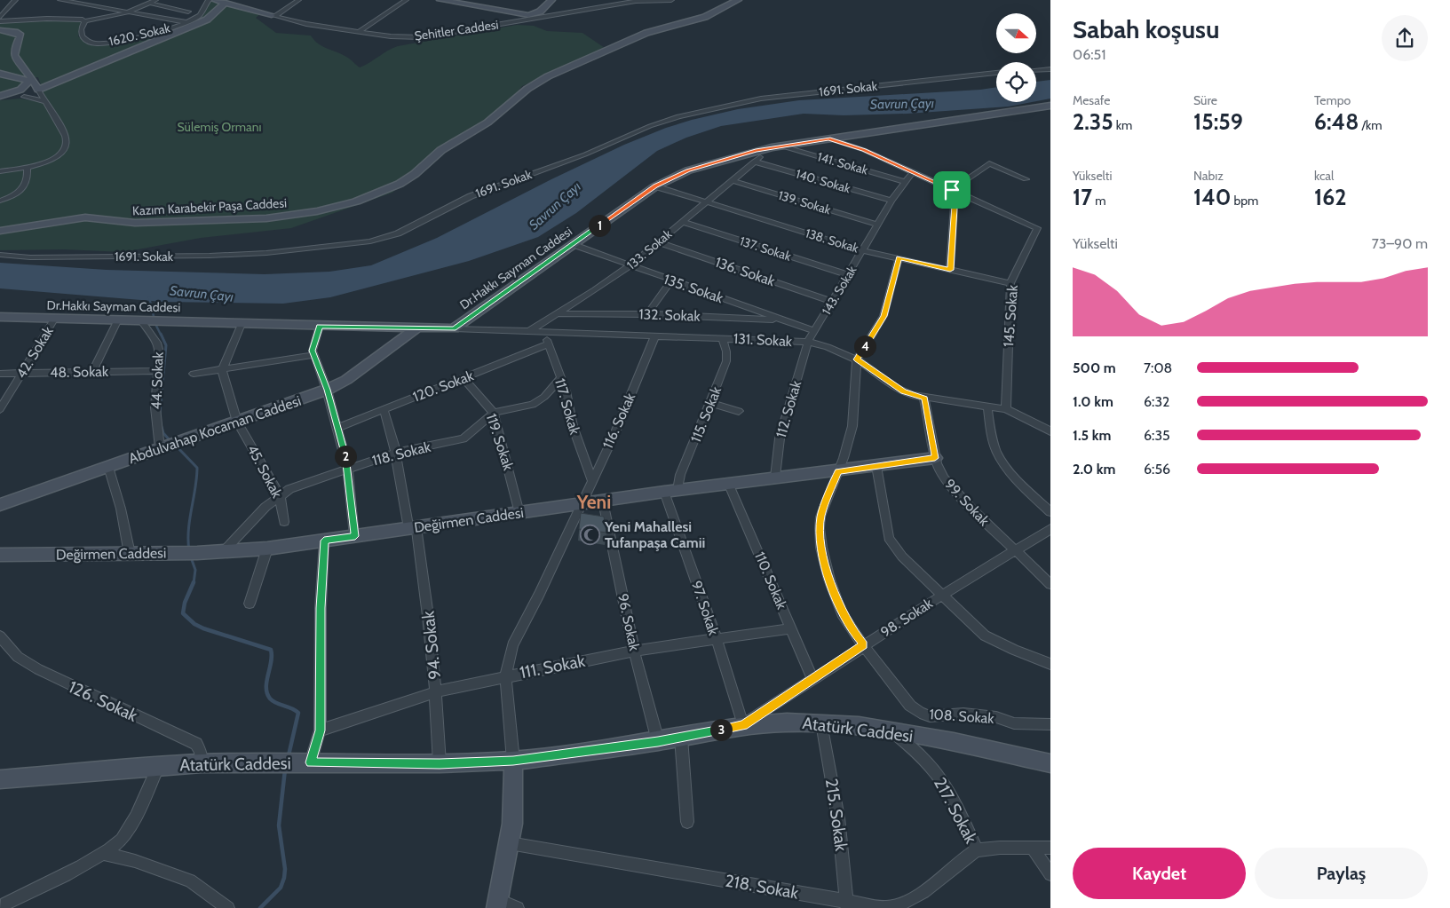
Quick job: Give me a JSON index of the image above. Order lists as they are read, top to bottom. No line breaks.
{"streets":{"street":["Şehitler Caddesi","1620. Sokak","1691. Sokak","141. Sokak","140. Sokak","139. Sokak","Kazım Karabekir Paşa Caddesi","138. Sokak","137. Sokak","133. Sokak","Dr.Hakkı Sayman Caddesi","136. Sokak","135. Sokak","143. Sokak","132. Sokak","145. Sokak","131. Sokak","42. Sokak","48. Sokak","44. Sokak","120. Sokak","117. Sokak","112. Sokak","115. Sokak","116. Sokak","Abdulvahap Kocaman Caddesi","119. Sokak","118. Sokak","45. Sokak","99. Sokak","Değirmen Caddesi","110. Sokak","97. Sokak","98. Sokak","96. Sokak","94. Sokak","111. Sokak","126. Sokak","108. Sokak","Atatürk Caddesi","217. Sokak","215. Sokak","218. Sokak"]},"crossings":[["141. Sokak","Dr.Hakkı Sayman Caddesi"],["141. Sokak","143. Sokak"],["140. Sokak","133. Sokak"],["140. Sokak","143. Sokak"],["139. Sokak","133. Sokak"],["139. Sokak","143. Sokak"],["138. Sokak","133. Sokak"],["138. Sokak","Dr.Hakkı Sayman Caddesi"],["138. Sokak","143. Sokak"],["138. Sokak","145. Sokak"],["138. Sokak","108. Sokak"],["137. Sokak","133. Sokak"],["137. Sokak","143. Sokak"],["133. Sokak","136. Sokak"],["133. Sokak","135. Sokak"],["133. Sokak","132. Sokak"],["133. Sokak","131. Sokak"],["Dr.Hakkı Sayman Caddesi","135. Sokak"],["Dr.Hakkı Sayman Caddesi","131. Sokak"],["Dr.Hakkı Sayman Caddesi","42. Sokak"],["Dr.Hakkı Sayman Caddesi","44. Sokak"],["Dr.Hakkı Sayman Caddesi","Abdulvahap Kocaman Caddesi"],["136. Sokak","143. Sokak"],["135. Sokak","143. Sokak"],["135. Sokak","132. Sokak"],["143. Sokak","131. Sokak"],["143. Sokak","112. Sokak"],["145. Sokak","131. Sokak"],["131. Sokak","117. Sokak"],["131. Sokak","112. Sokak"],["131. Sokak","115. Sokak"],["131. Sokak","116. Sokak"],["131. Sokak","99. Sokak"],["131. Sokak","108. Sokak"],["42. Sokak","48. Sokak"],["48. Sokak","44. Sokak"],["44. Sokak","Abdulvahap Kocaman Caddesi"],["120. Sokak","117. Sokak"],["120. Sokak","119. Sokak"],["120. Sokak","94. Sokak"],["117. Sokak","116. Sokak"],["117. Sokak","118. Sokak"],["112. Sokak","Değirmen Caddesi"],["115. Sokak","Değirmen Caddesi"],["115. Sokak","97. Sokak"],["116. Sokak","Değirmen Caddesi"],["116. Sokak","111. Sokak"],["116. Sokak","Atatürk Caddesi"],["Abdulvahap Kocaman Caddesi","45. Sokak"],["119. Sokak","118. Sokak"],["119. Sokak","Değirmen Caddesi"],["118. Sokak","45. Sokak"],["118. Sokak","Değirmen Caddesi"],["118. Sokak","94. Sokak"],["99. Sokak","Değirmen Caddesi"],["99. Sokak","98. Sokak"],["Değirmen Caddesi","110. Sokak"],["Değirmen Caddesi","97. Sokak"],["Değirmen Caddesi","96. Sokak"],["Değirmen Caddesi","94. Sokak"],["Değirmen Caddesi","108. Sokak"],["110. Sokak","98. Sokak"],["110. Sokak","111. Sokak"],["97. Sokak","98. Sokak"],["97. Sokak","111. Sokak"],["97. Sokak","Atatürk Caddesi"],["98. Sokak","108. Sokak"],["98. Sokak","Atatürk Caddesi"],["96. Sokak","111. Sokak"],["96. Sokak","Atatürk Caddesi"],["94. Sokak","111. Sokak"],["94. Sokak","Atatürk Caddesi"],["126. Sokak","Atatürk Caddesi"],["Atatürk Caddesi","217. Sokak"],["Atatürk Caddesi","215. Sokak"],["217. Sokak","218. Sokak"],["215. Sokak","218. Sokak"]],"districts":["Yeni"],"water":["Savrun Çayı"],"parks":["Sülemiş Ormanı"],"places":{"mosque":["Yeni Mahallesi Tufanpaşa Camii"]},"north":"right","page":{"heading":["Sabah koşusu","06:51"],"stats":[["Mesafe","2.35 km"],["Süre","15:59"],["Tempo","6:48 /km"],["Yükselti","17 m"],["Nabız","140 bpm"],["kcal","162"]],"pins":["1","4","2","3"],"chart":["Yükselti","73–90 m"],"list":[{"name":"500 m","note":"7:08"},{"name":"1.0 km","note":"6:32"},{"name":"1.5 km","note":"6:35"},{"name":"2.0 km","note":"6:56"}],"buttons":["Kaydet","Paylaş"]}}
